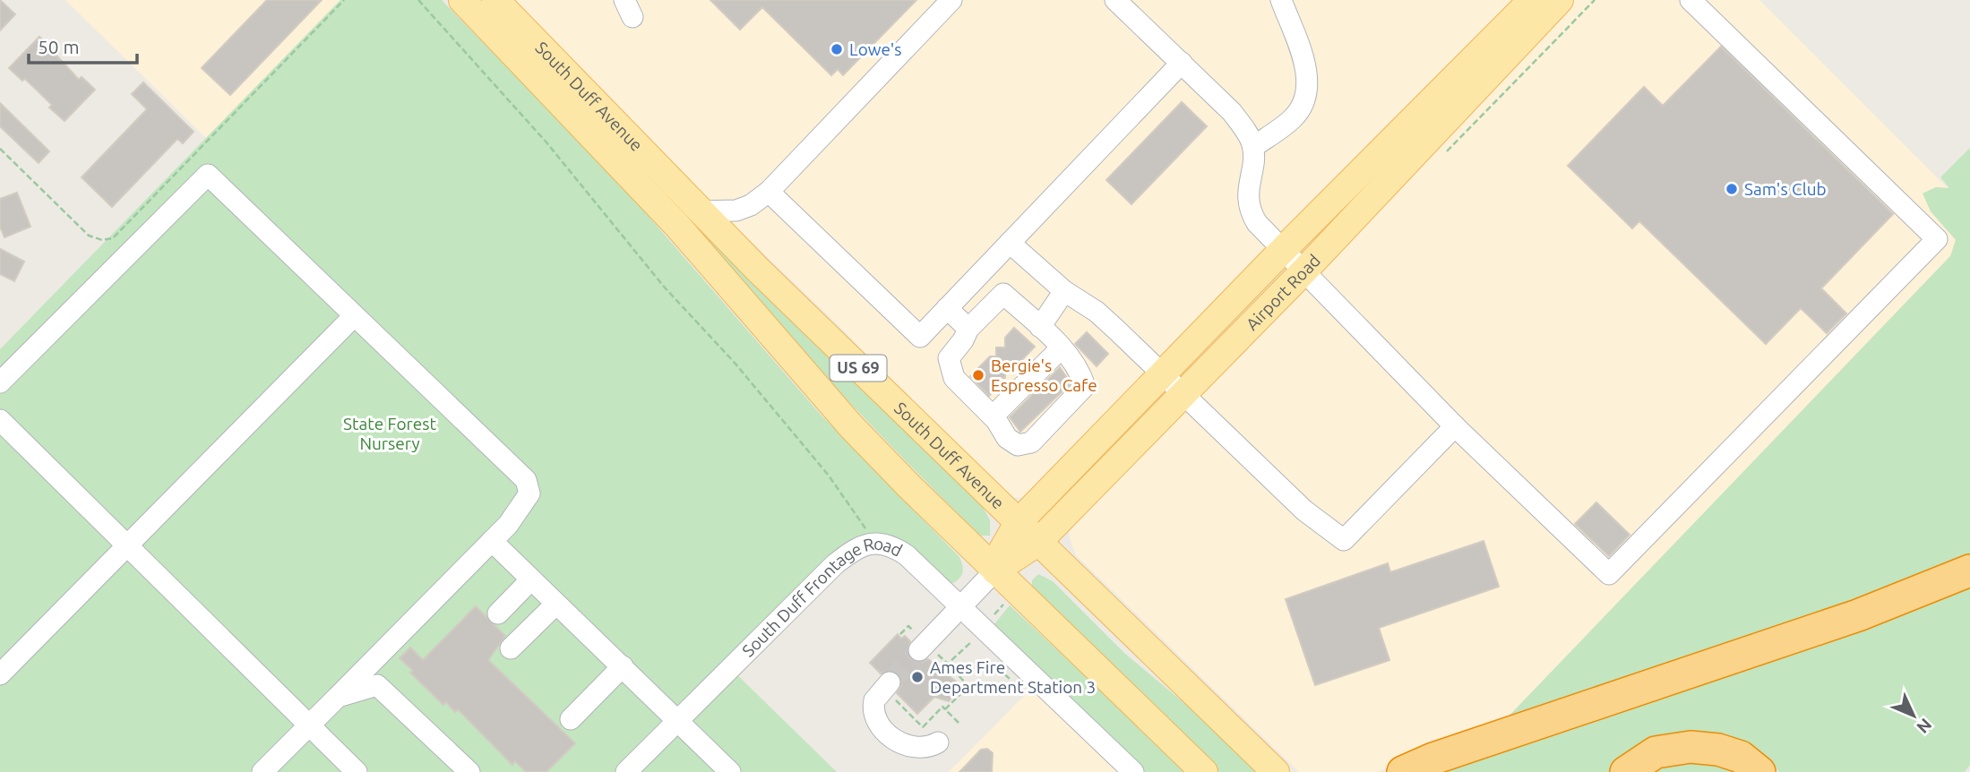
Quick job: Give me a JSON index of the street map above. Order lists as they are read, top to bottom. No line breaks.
{"streets":{"main road":["South Duff Avenue","Airport Road","US 69"],"street":["South Duff Frontage Road"]},"crossings":[["South Duff Avenue","Airport Road"],["Airport Road","South Duff Frontage Road"]],"parks":["State Forest Nursery"],"places":["Lowe's","Sam's Club","Bergie's Espresso Cafe","Ames Fire Department Station 3"],"scale_bar":"50 m","north":"bottom right"}
